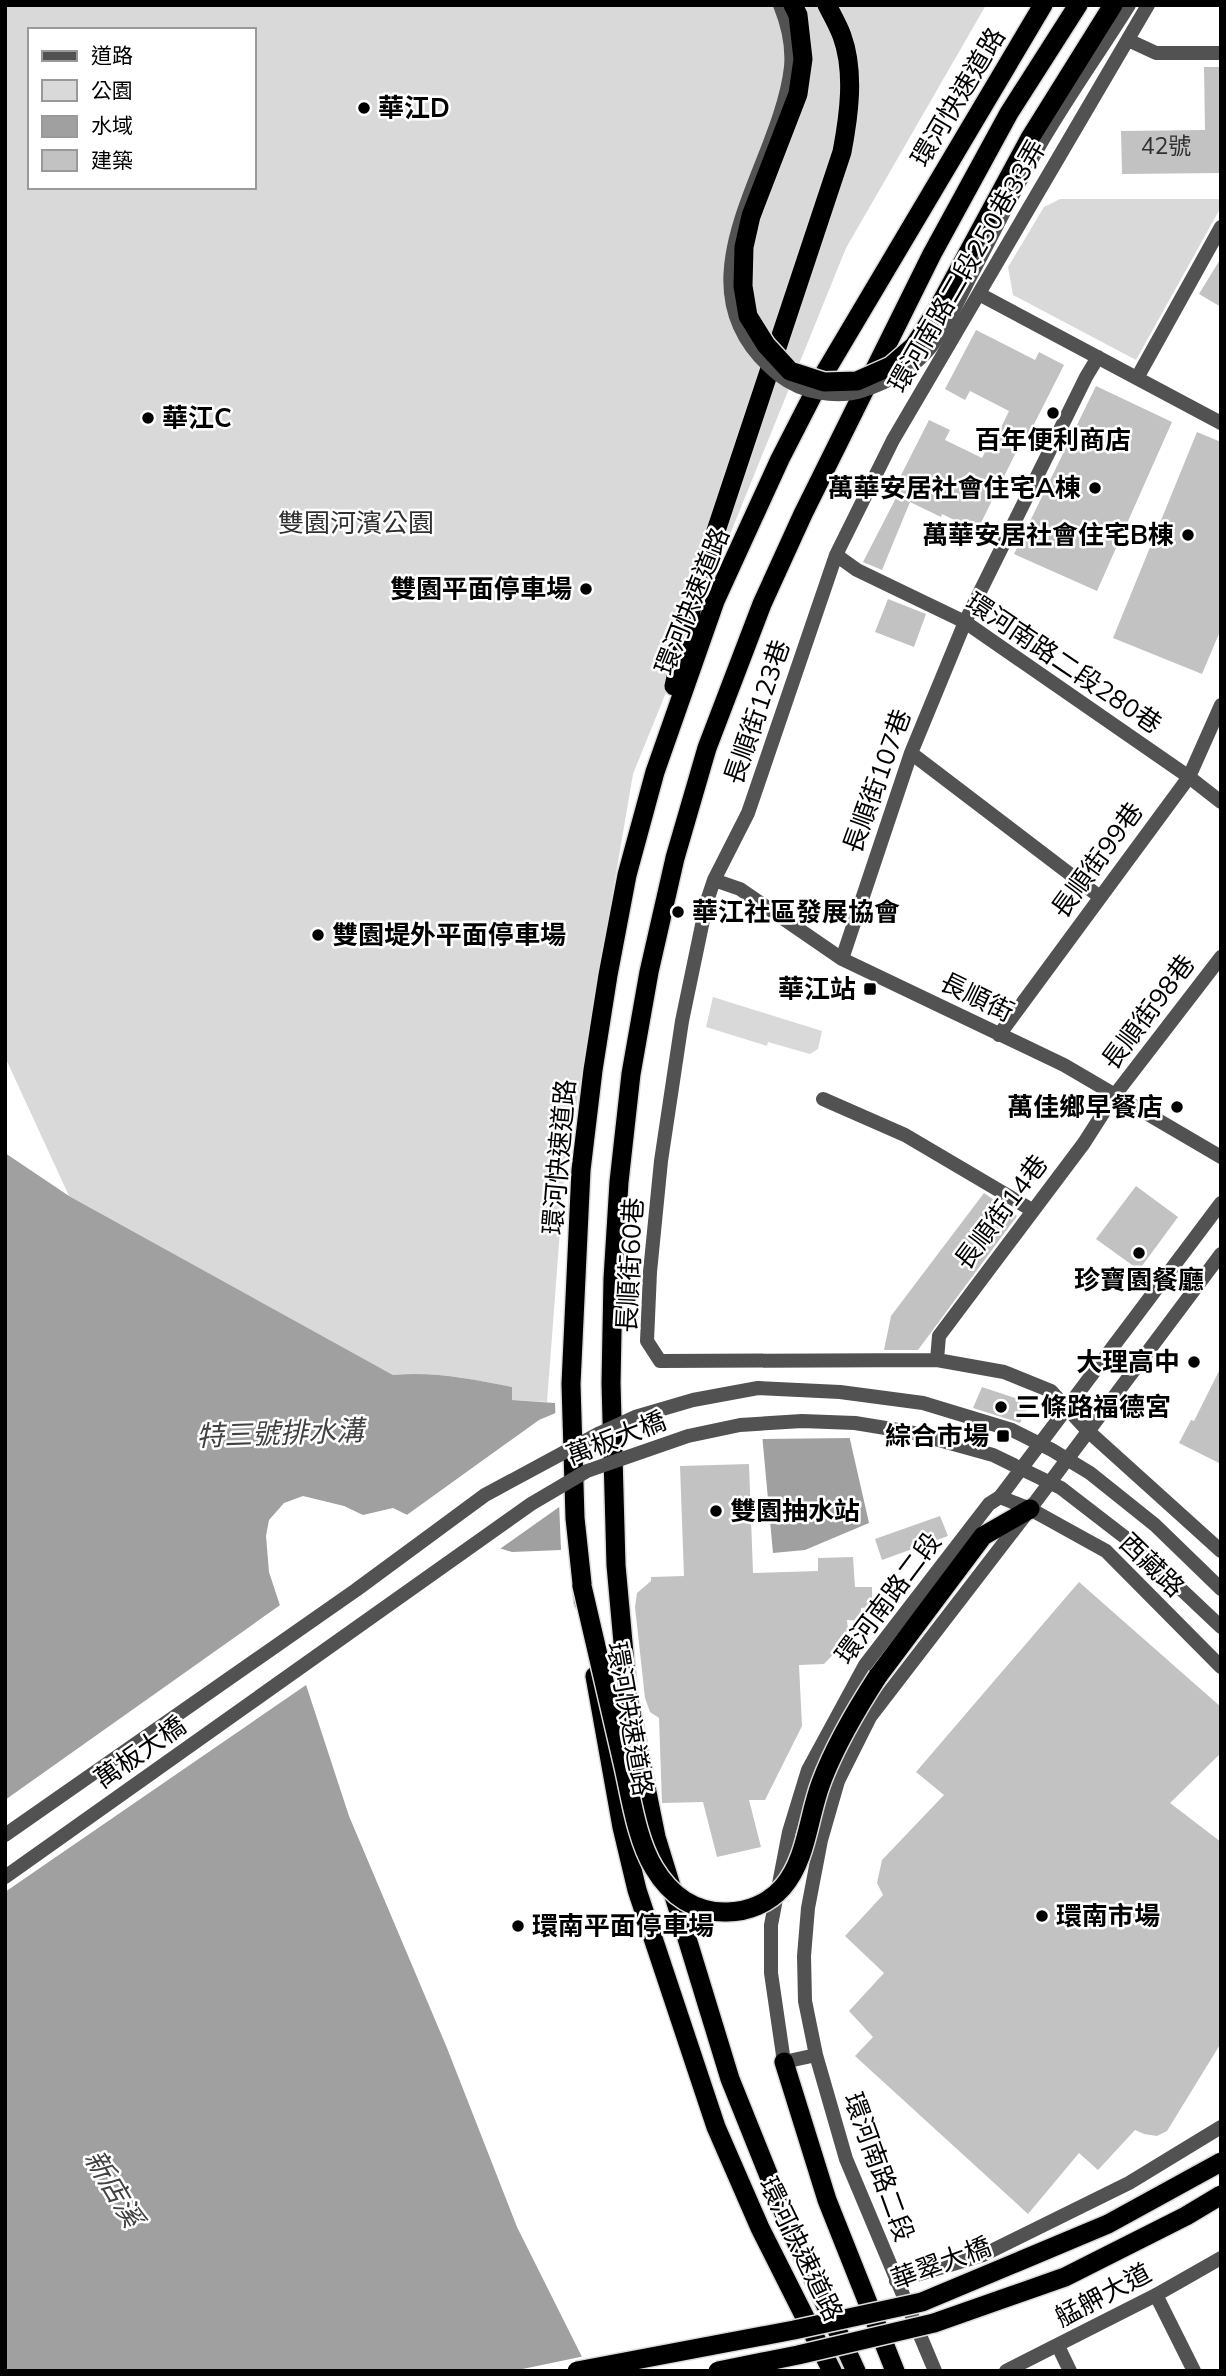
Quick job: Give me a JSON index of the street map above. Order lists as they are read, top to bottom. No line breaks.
{"streets":{"highway":["環河快速道路","華翠大橋"],"street":["環河南路二段250巷33弄","環河南路二段280巷","長順街123巷","長順街107巷","長順街99巷","長順街","長順街98巷","長順街14巷","長順街60巷","萬板大橋","西藏路","環河南路二段","艋舺大道"]},"crossings":[["環河南路二段250巷33弄","環河南路二段280巷"],["環河南路二段250巷33弄","長順街123巷"],["環河南路二段280巷","長順街123巷"],["環河南路二段280巷","長順街107巷"],["環河南路二段280巷","長順街99巷"],["長順街123巷","長順街"],["長順街123巷","長順街60巷"],["長順街107巷","長順街"],["長順街99巷","長順街"],["長順街","長順街98巷"],["長順街","長順街14巷"],["長順街","長順街60巷"],["長順街98巷","長順街14巷"],["長順街14巷","長順街60巷"],["長順街60巷","環河南路二段"],["西藏路","環河南路二段"]],"water":["特三號排水溝","新店溪"],"parks":["雙園河濱公園"],"places":{"other":["華江D","百年便利商店","華江C","萬華安居社會住宅A棟","萬華安居社會住宅B棟","雙園平面停車場","華江社區發展協會","雙園堤外平面停車場","萬佳鄉早餐店","珍寶園餐廳","大理高中","三條路福德宮","雙園抽水站","環南市場","環南平面停車場"],"transit":["華江站","綜合市場"]},"house_numbers":["42號"],"legend":["道路","公園","水域","建築"]}
